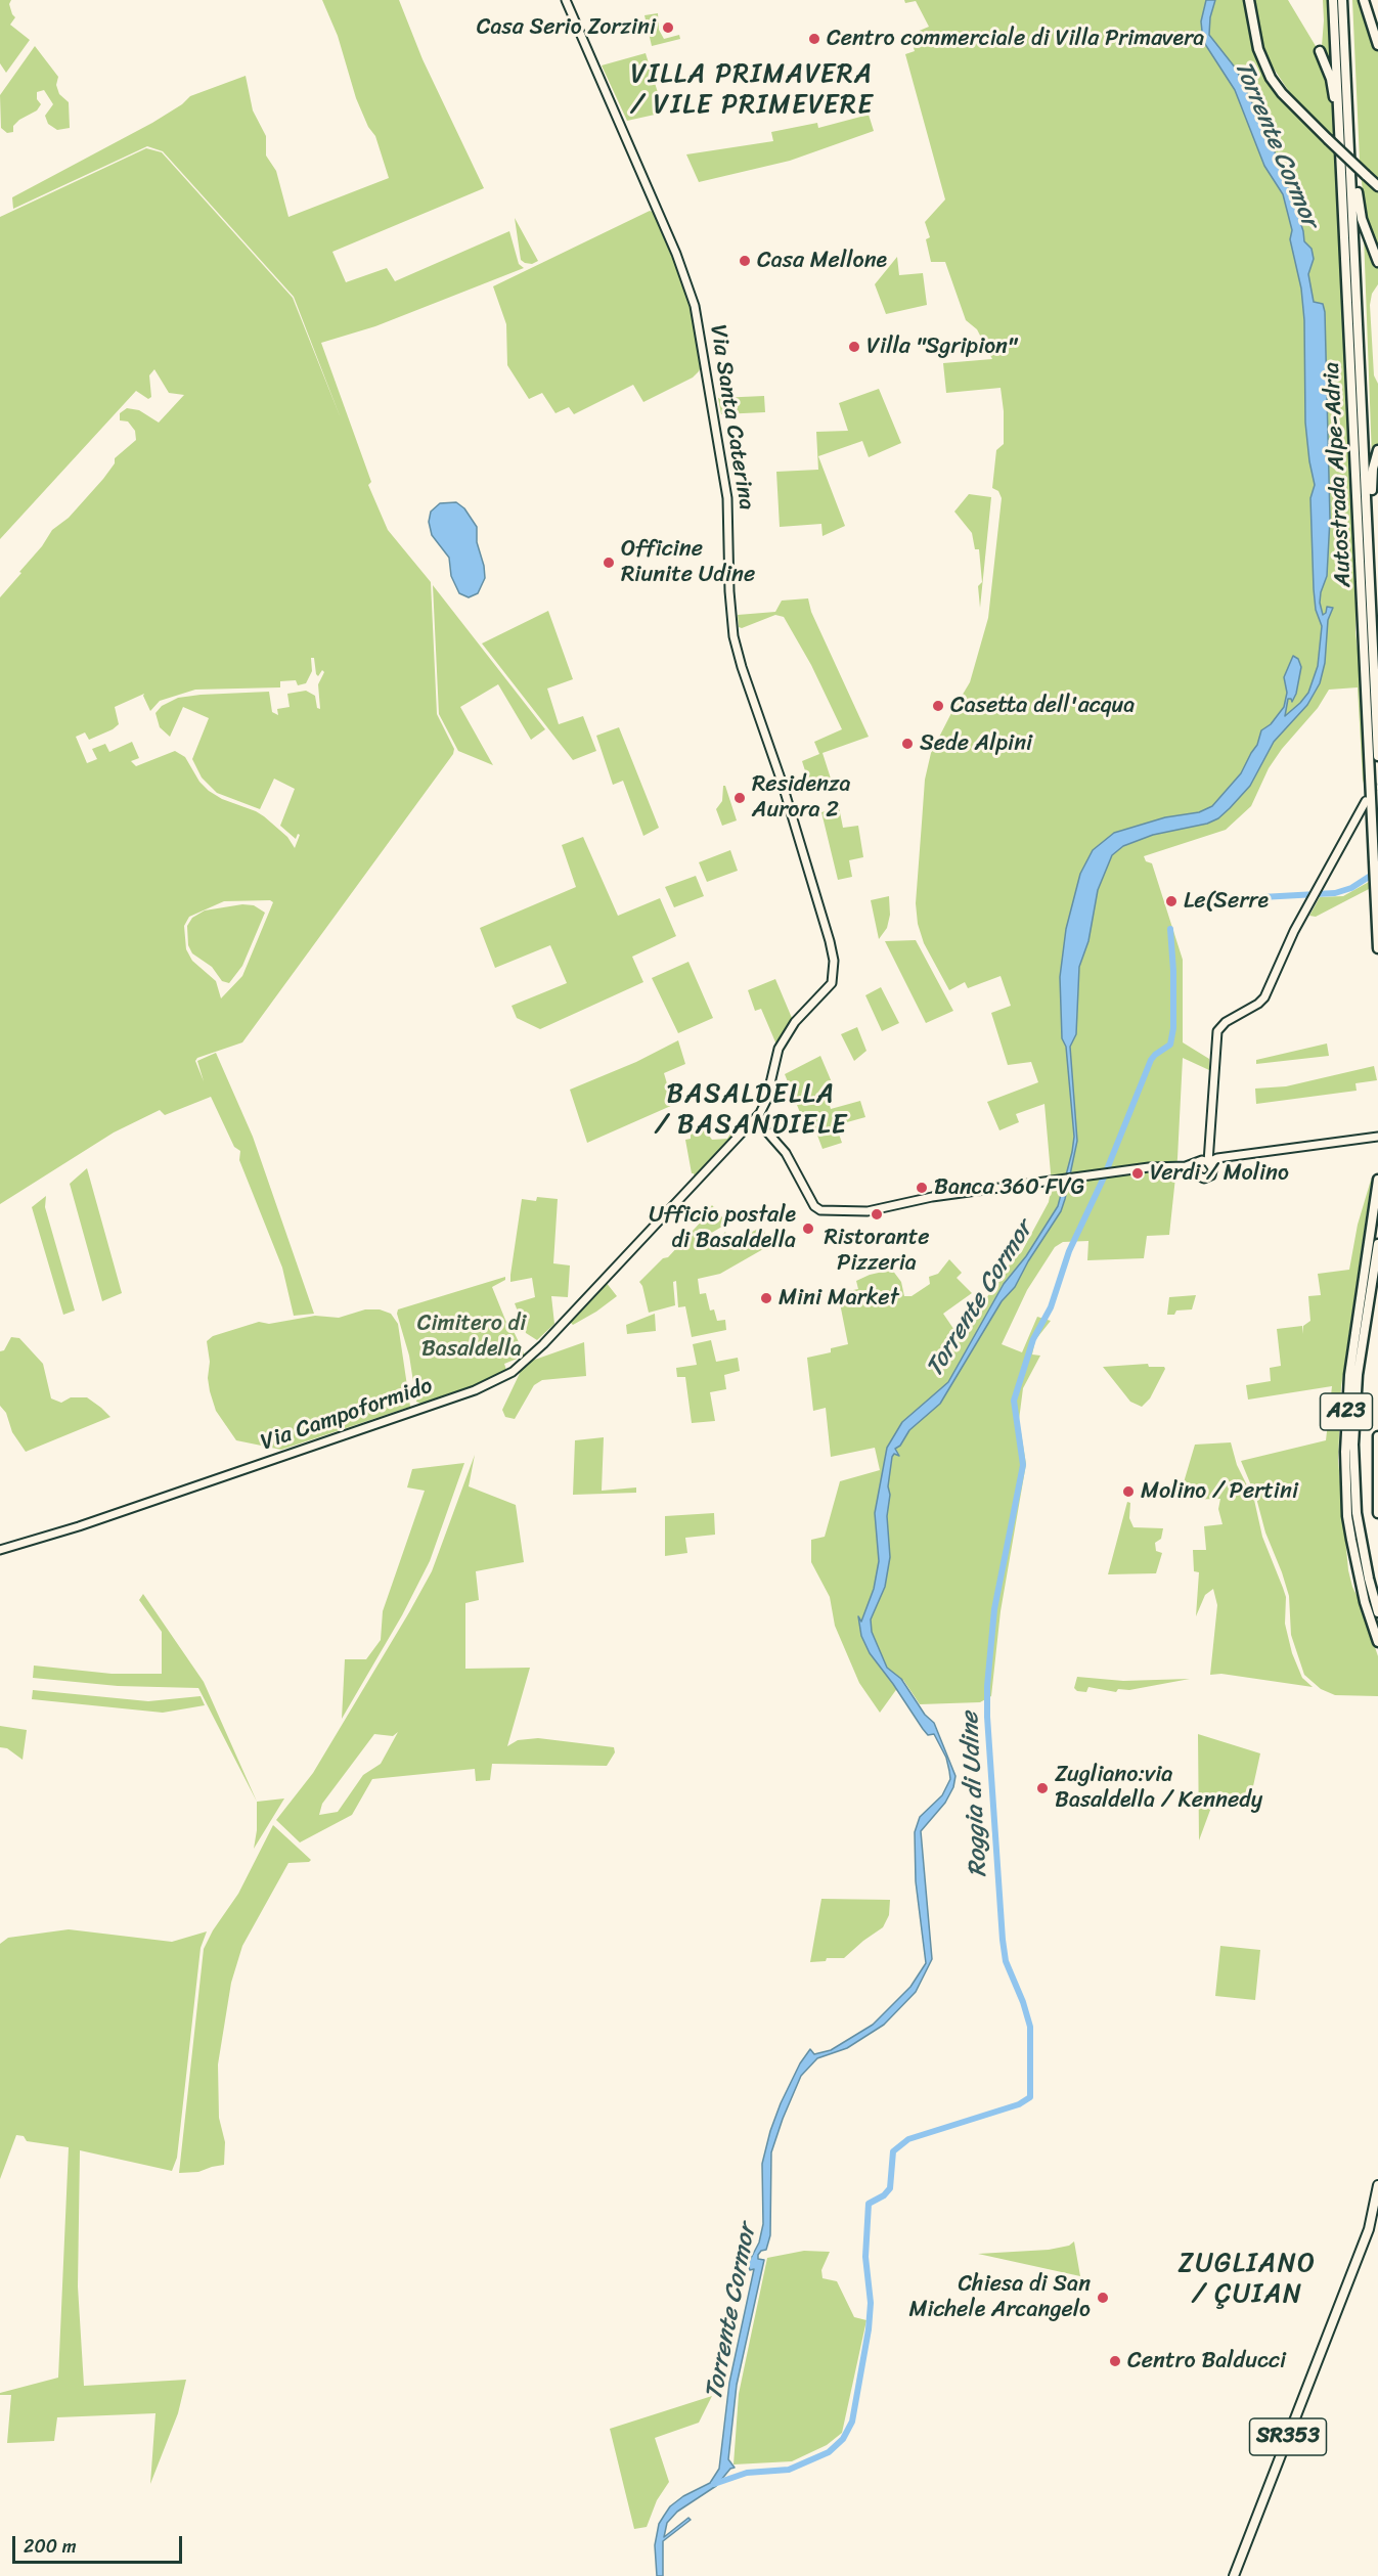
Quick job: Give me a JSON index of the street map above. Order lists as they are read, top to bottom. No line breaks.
{"streets":{"highway":["Autostrada Alpe-Adria","A23"],"main road":["Via Santa Caterina","Via Campoformido","SR353"]},"crossings":[["Via Santa Caterina","Via Campoformido"]],"districts":["VILLA PRIMAVERA / VILE PRIMEVERE","BASALDELLA / BASANDIELE","ZUGLIANO / ÇUIAN"],"water":["Torrente Cormor","Roggia di Udine"],"parks":["Cimitero di Basaldella"],"places":["Casa Serio Zorzini","Centro commerciale di Villa Primavera","Casa Mellone","Villa \"Sgripion\"","Officine Riunite Udine","Casetta dell'acqua","Sede Alpini","Residenza Aurora 2","Le(Serre","Verdi / Molino","Banca 360 FVG","Ristorante Pizzeria","Ufficio postale di Basaldella","Mini Market","Molino / Pertini","Zugliano:via Basaldella / Kennedy","Chiesa di San Michele Arcangelo","Centro Balducci"],"scale_bar":"200 m"}
